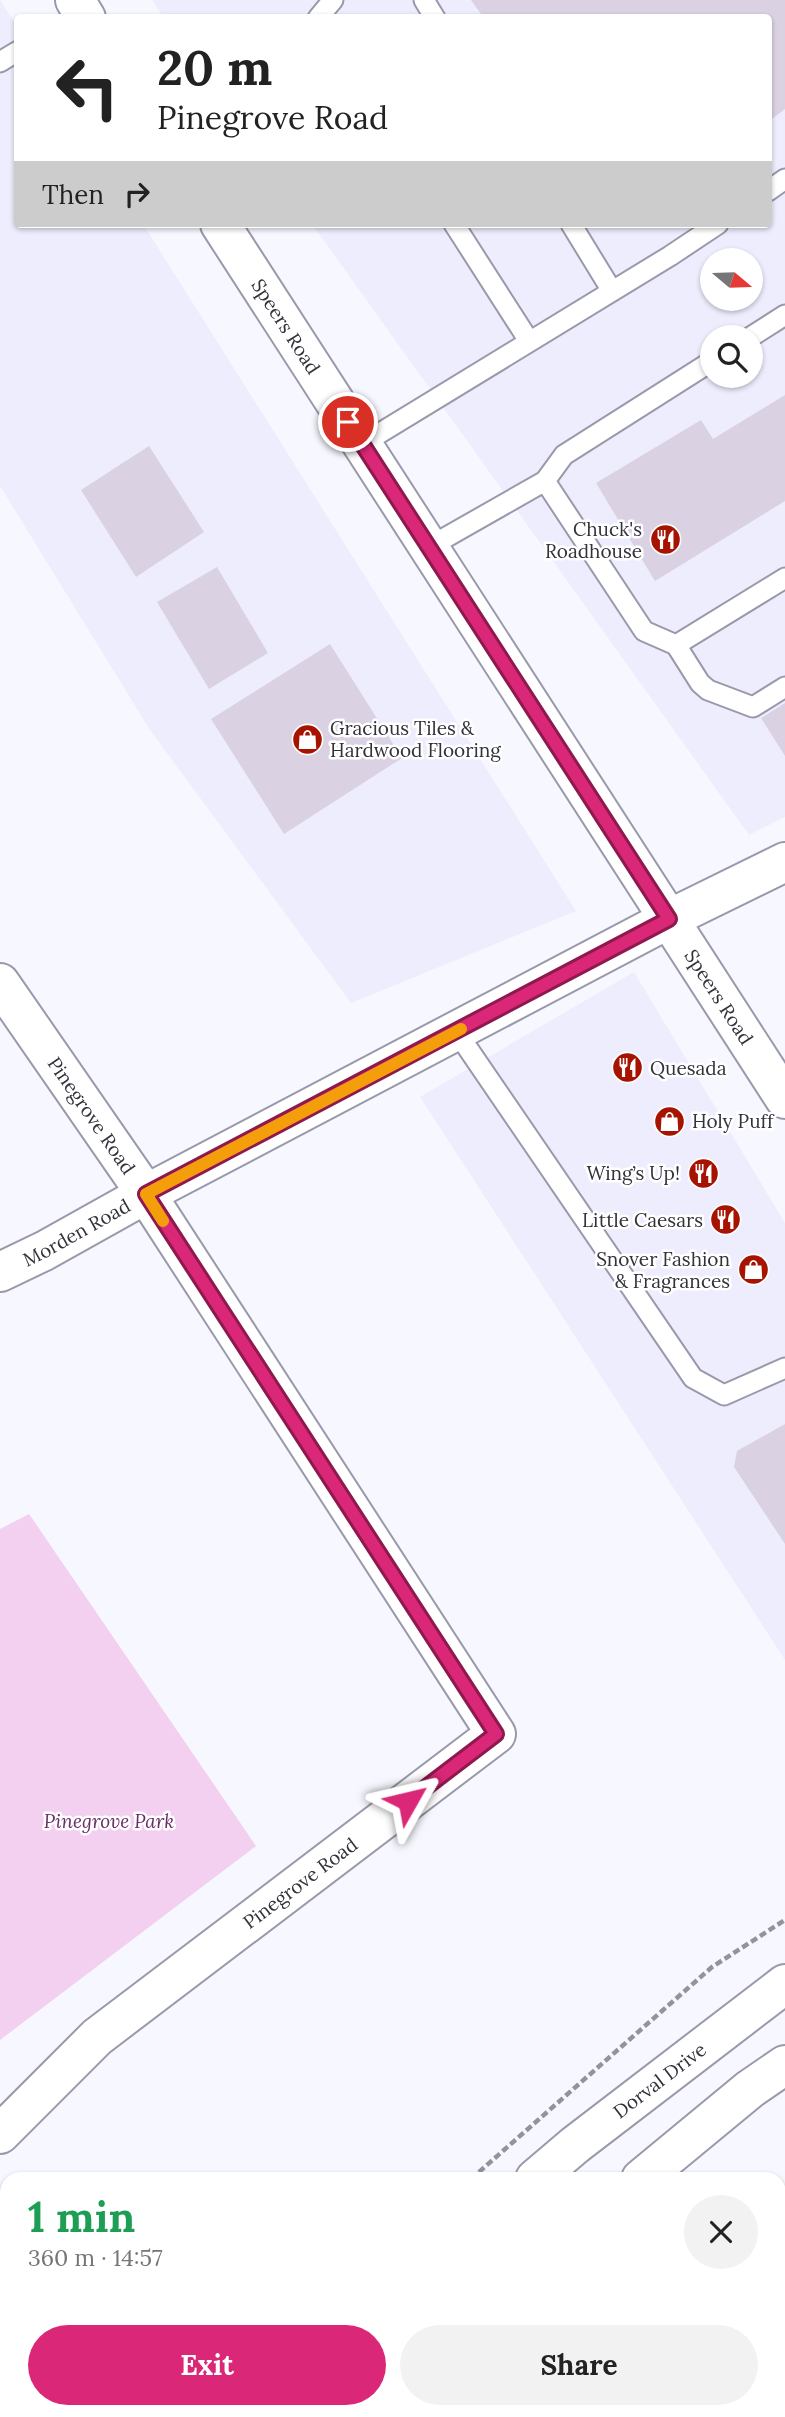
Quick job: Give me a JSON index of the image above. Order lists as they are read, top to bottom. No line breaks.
{"streets":{"street":["Speers Road","Pinegrove Road","Morden Road","Dorval Drive"]},"crossings":[["Speers Road","Morden Road"],["Pinegrove Road","Morden Road"]],"parks":["Pinegrove Park"],"places":{"restaurant":["Chuck's Roadhouse","Quesada","Wing’s Up!","Little Caesars"],"shop":["Gracious Tiles & Hardwood Flooring","Holy Puff","Snover Fashion & Fragrances"]},"north":"right","page":{"turn":["20 m","Pinegrove Road"],"then":"Then","heading":["1 min","360 m · 14:57"],"buttons":["Exit","Share"]}}
